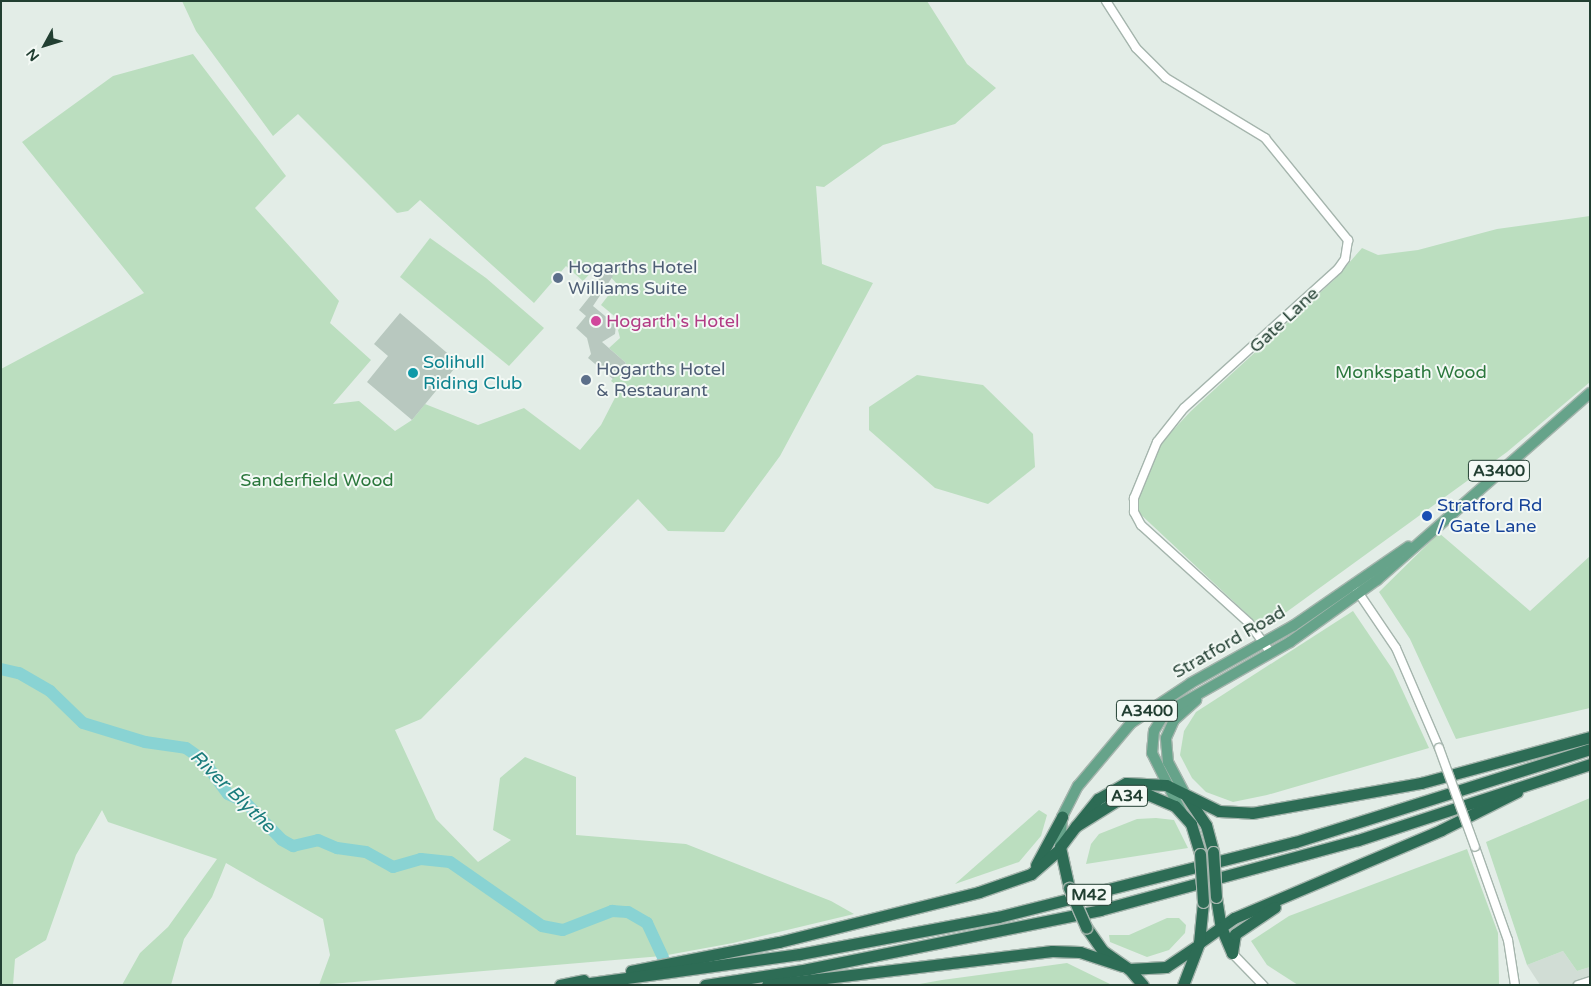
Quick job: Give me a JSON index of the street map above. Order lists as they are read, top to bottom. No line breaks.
{"streets":{"highway":["A34","M42"],"main road":["A3400","Stratford Road"],"street":["Gate Lane"]},"crossings":[["Gate Lane","Stratford Road"],["Stratford Road","A34"]],"water":["River Blythe"],"parks":["Monkspath Wood","Sanderfield Wood"],"places":["Hogarths Hotel Williams Suite","Hogarth's Hotel","Solihull Riding Club","Hogarths Hotel & Restaurant","Stratford Rd / Gate Lane"],"north":"bottom left"}
